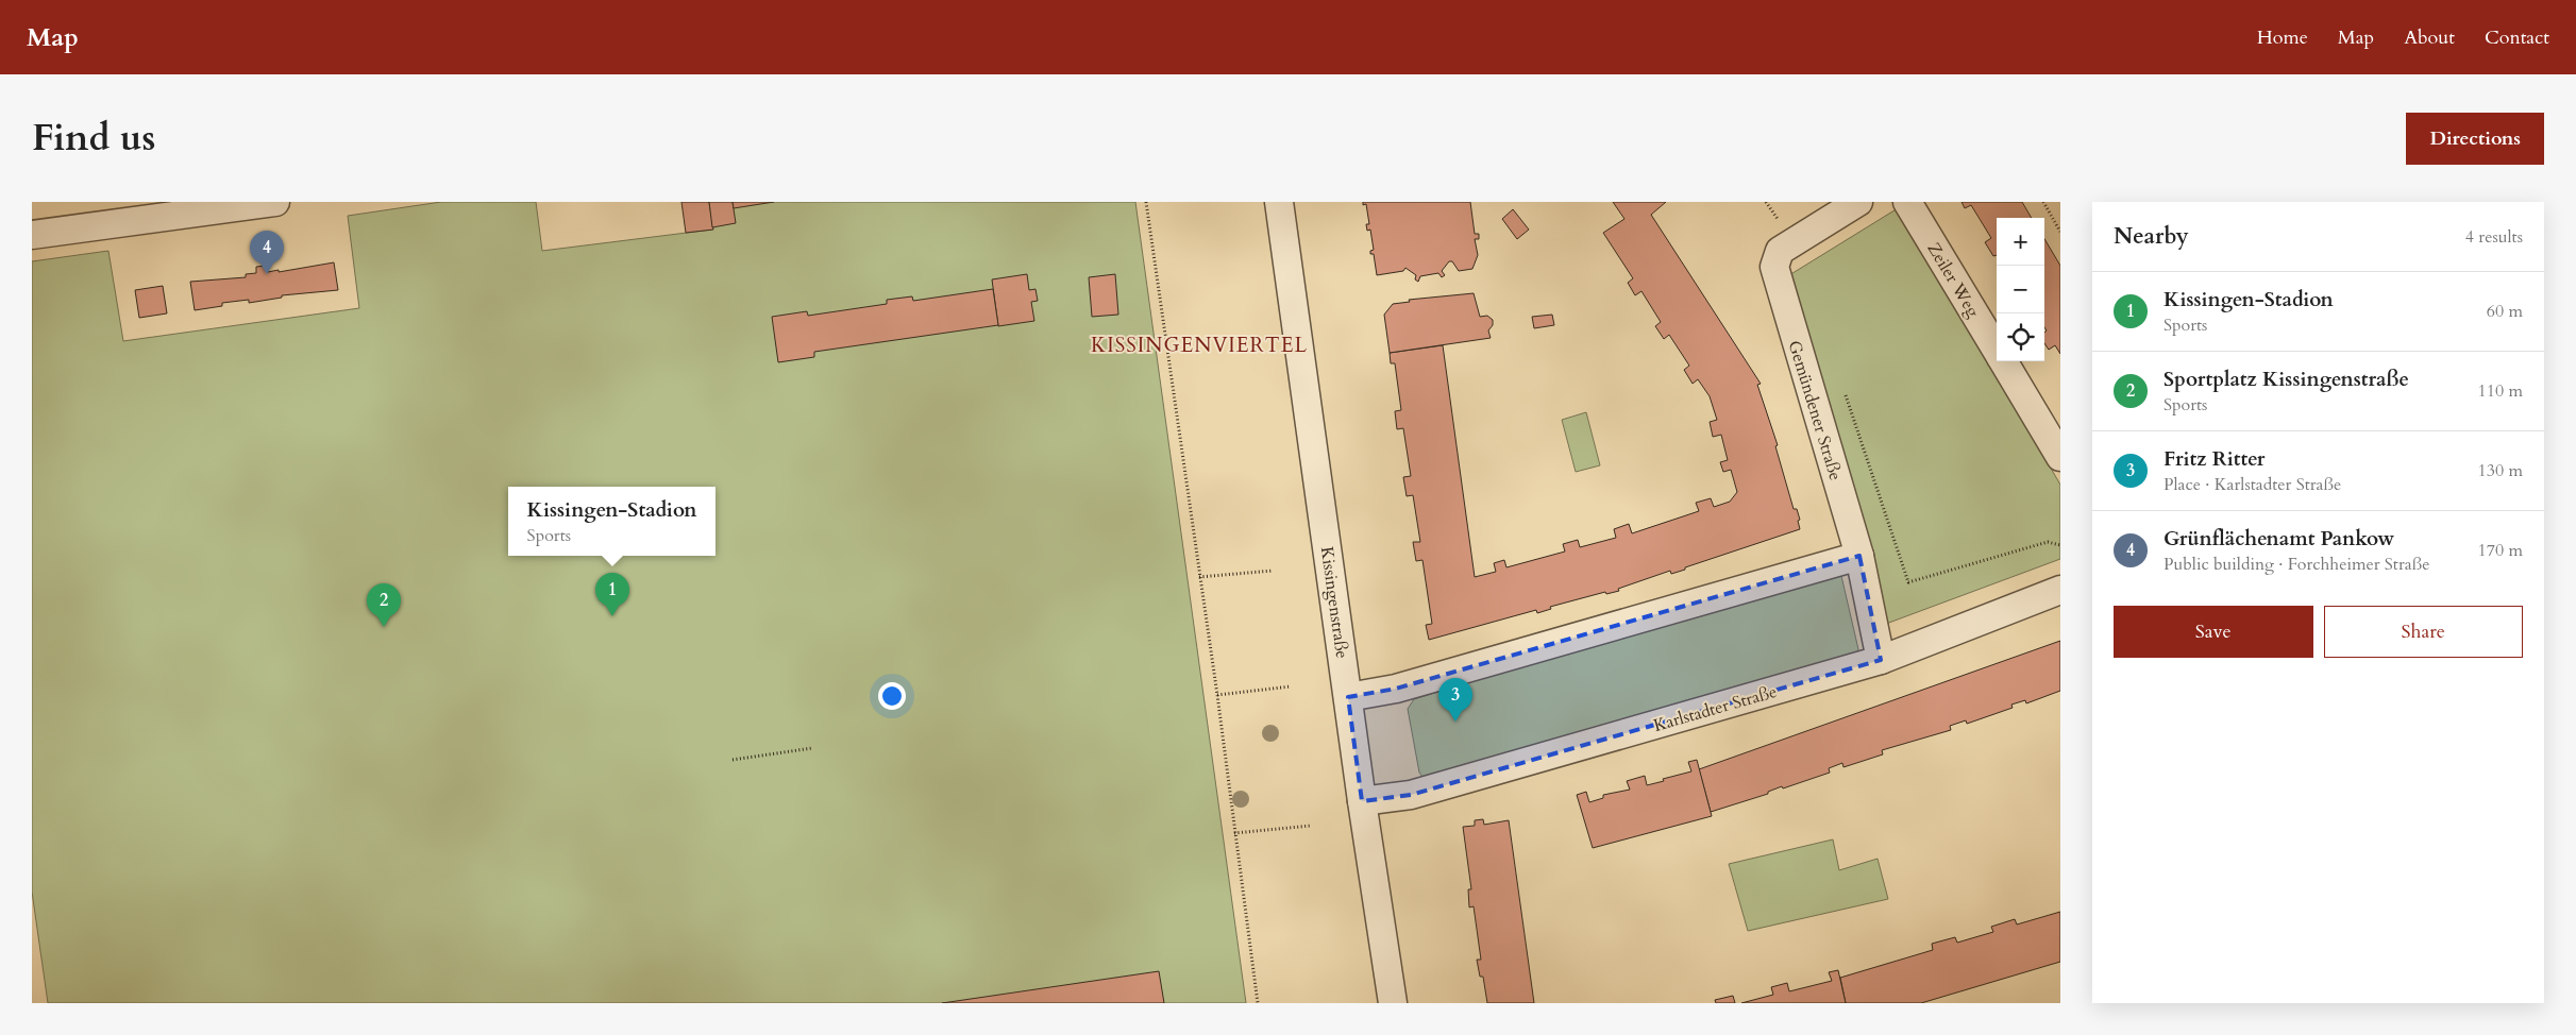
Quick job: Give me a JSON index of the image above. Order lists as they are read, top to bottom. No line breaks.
{"streets":{"street":["Zeiler Weg","Gemündener Straße","Kissingenstraße","Karlstadter Straße"]},"crossings":[["Gemündener Straße","Karlstadter Straße"],["Kissingenstraße","Karlstadter Straße"]],"districts":["KISSINGENVIERTEL"],"page":{"header":"Map","nav":["Home","Map","About","Contact"],"title":"Find us","buttons":["Directions",["Save","Share"]],"heading":["Nearby","4 results"],"map_buttons":["+","−"],"pins":["4","1","2","3"],"list":[{"mark":"1","name":"Kissingen-Stadion","note":"Sports","value":"60 m"},{"mark":"2","name":"Sportplatz Kissingenstraße","note":"Sports","value":"110 m"},{"mark":"3","name":"Fritz Ritter","note":"Place · Karlstadter Straße","value":"130 m"},{"mark":"4","name":"Grünflächenamt Pankow","note":"Public building · Forchheimer Straße","value":"170 m"}],"popup":["Kissingen-Stadion","Sports"]}}
